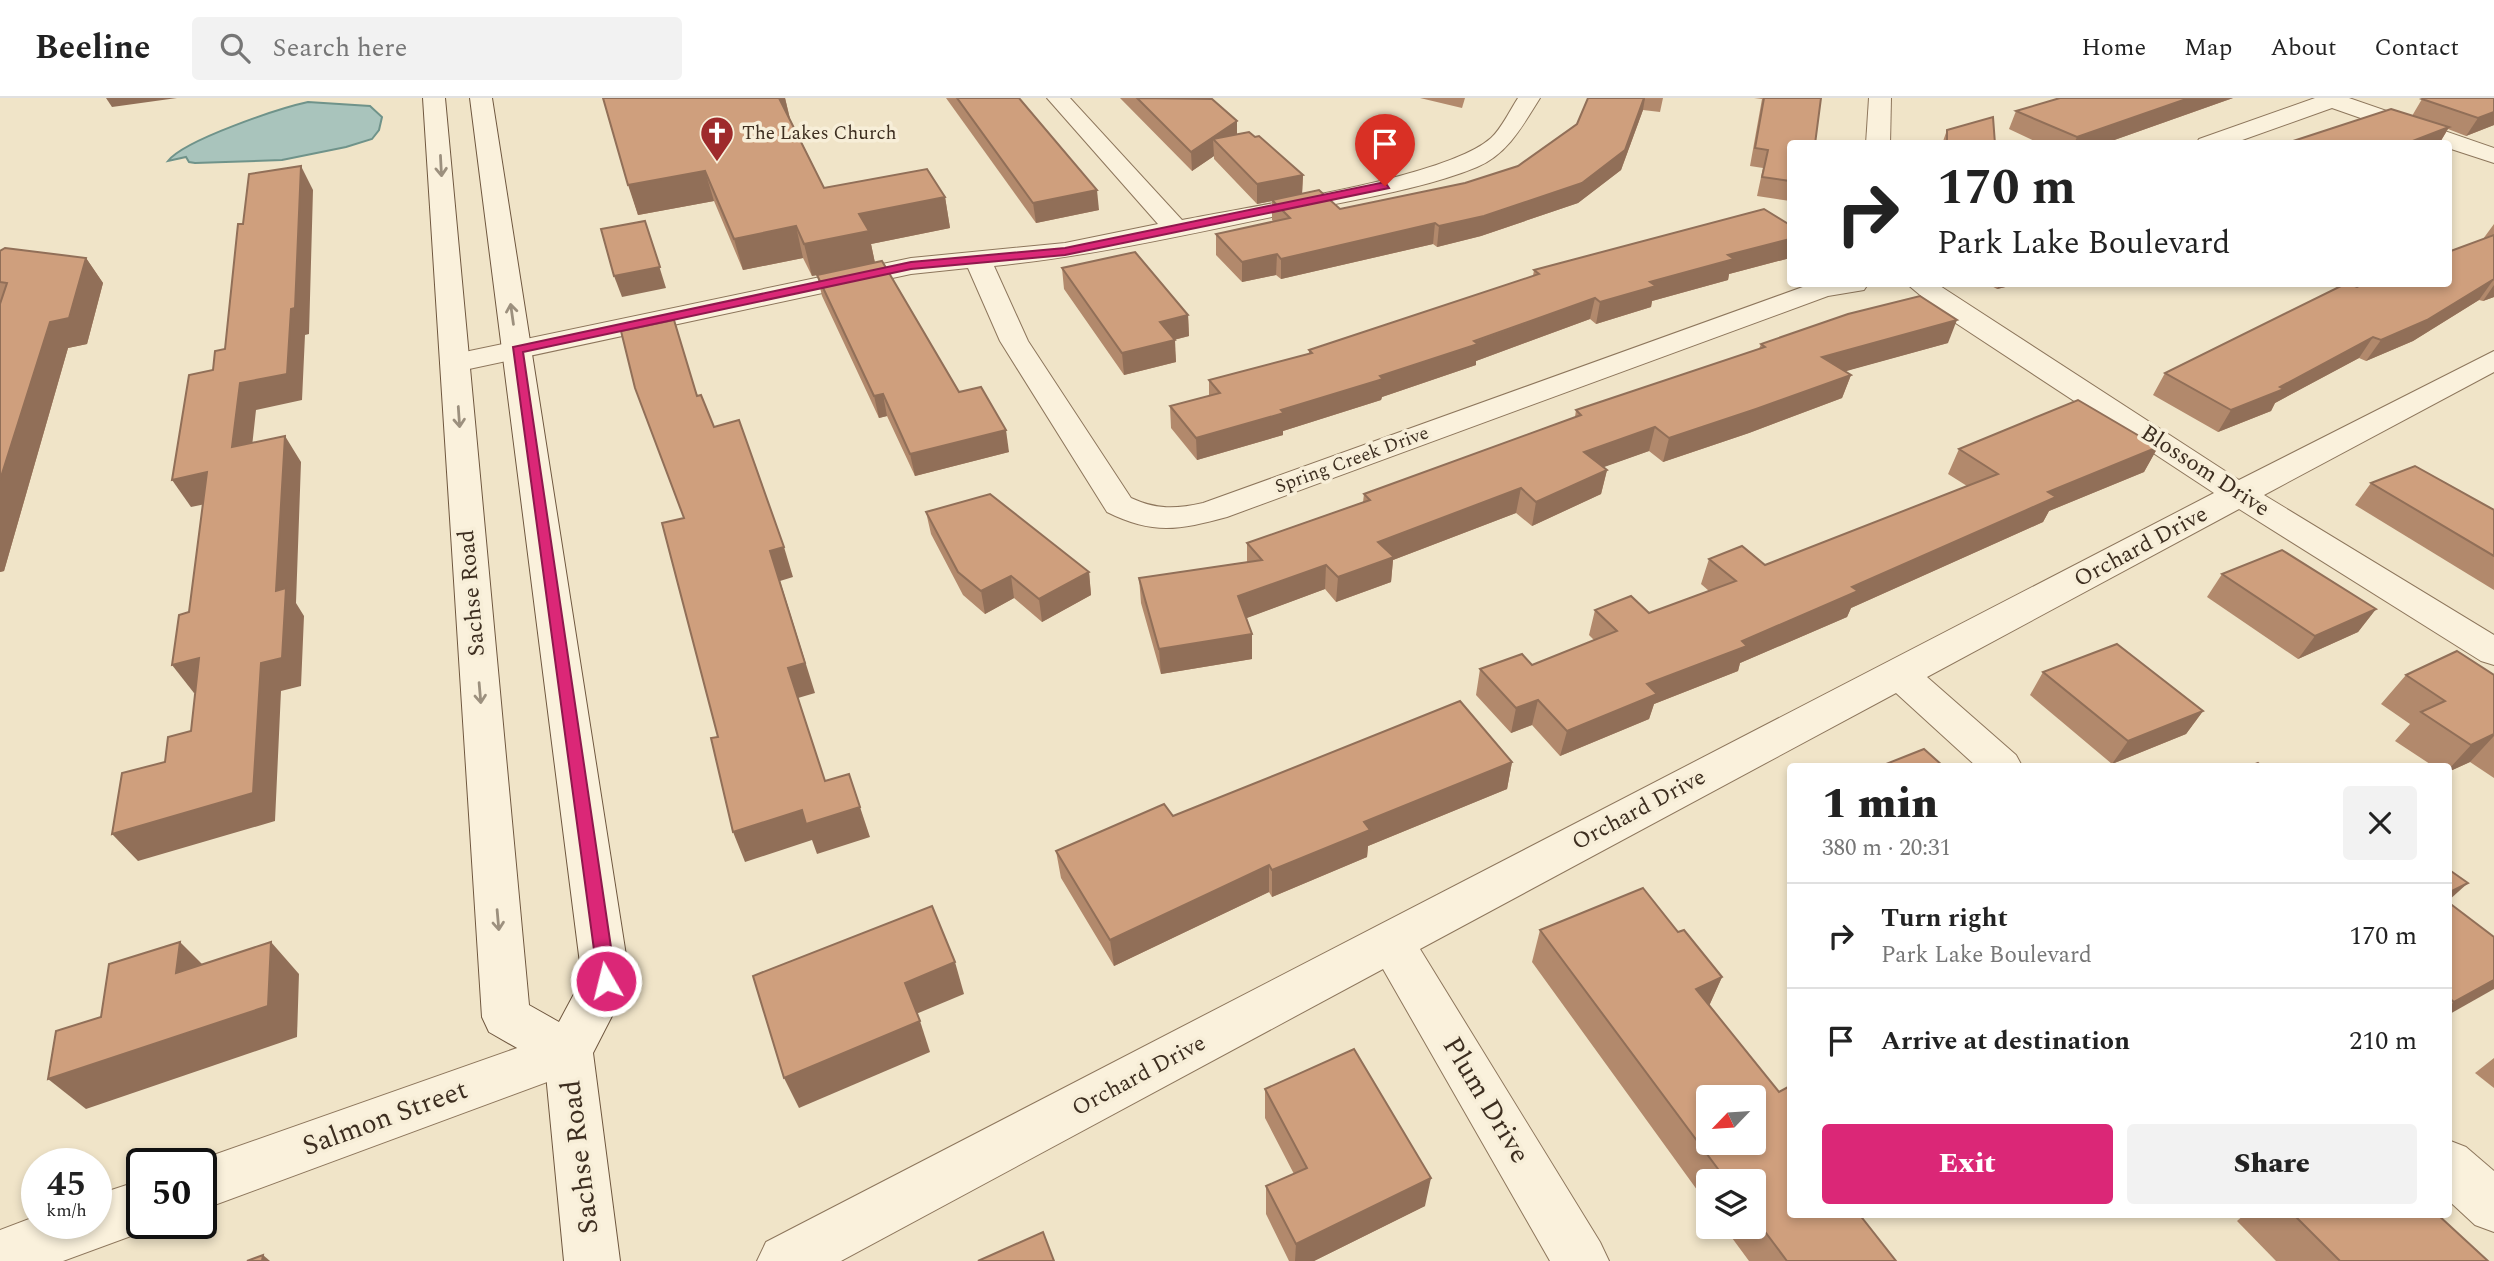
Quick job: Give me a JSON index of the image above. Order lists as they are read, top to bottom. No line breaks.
{"streets":{"street":["Spring Creek Drive","Blossom Drive","Orchard Drive","Sachse Road","Plum Drive","Salmon Street"]},"crossings":[["Blossom Drive","Orchard Drive"],["Orchard Drive","Plum Drive"],["Sachse Road","Salmon Street"]],"places":{"church":["The Lakes Church"]},"north":"bottom left","page":{"header":"Beeline","search":"Search here","nav":["Home","Map","About","Contact"],"turn":["170 m","Park Lake Boulevard"],"heading":["1 min","380 m · 20:31"],"list":[{"name":"Turn right","note":"Park Lake Boulevard","value":"170 m"},{"name":"Arrive at destination","value":"210 m"}],"buttons":["Exit","Share"],"speed":"45 km/h","limit":"50"}}
